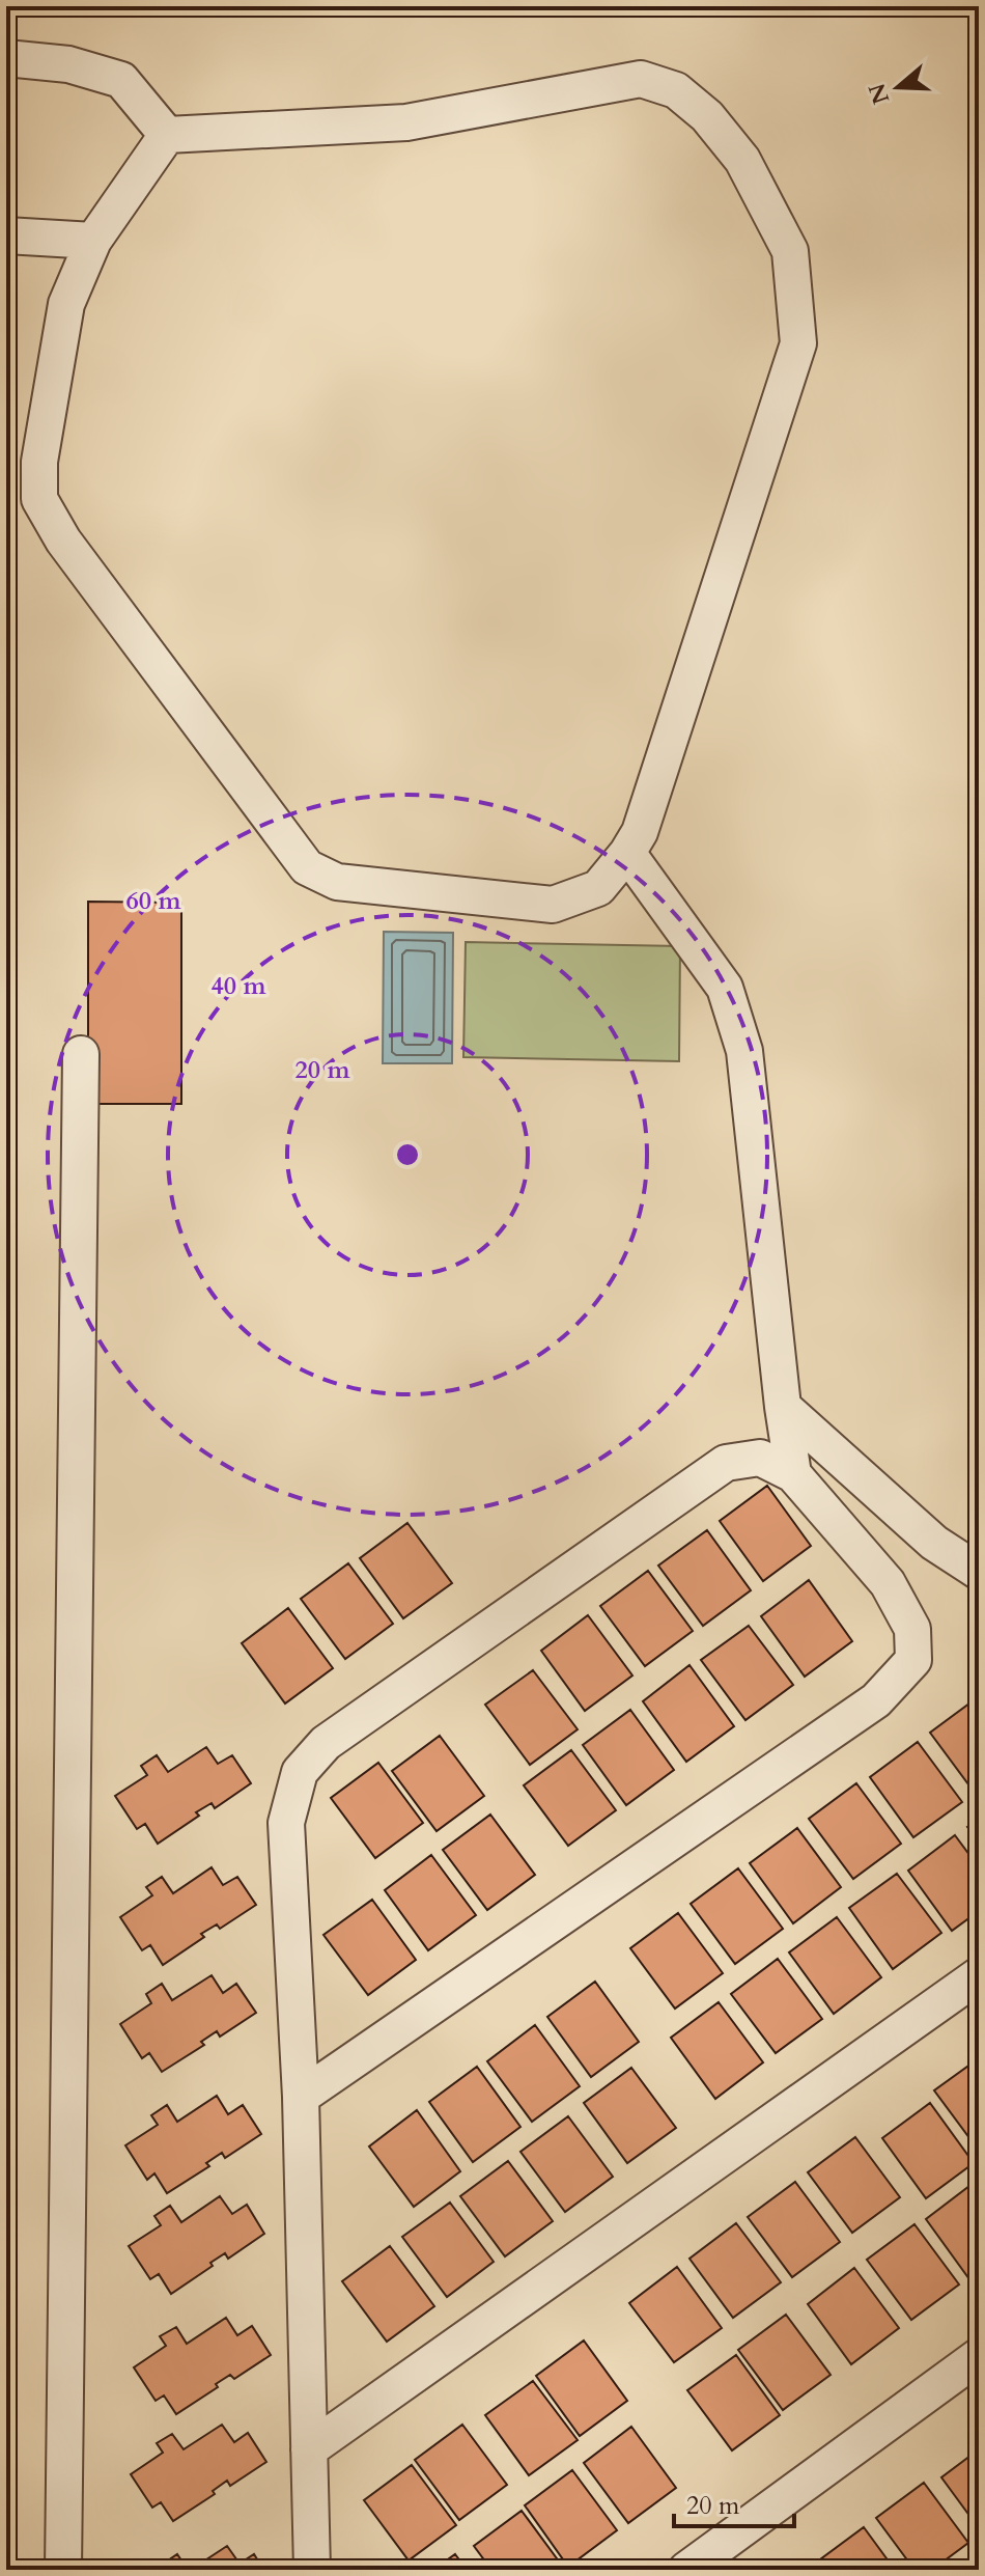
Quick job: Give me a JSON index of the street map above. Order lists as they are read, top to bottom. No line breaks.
{"scale_bar":"20 m","north":"left","rings":["60 m","40 m","20 m"]}
